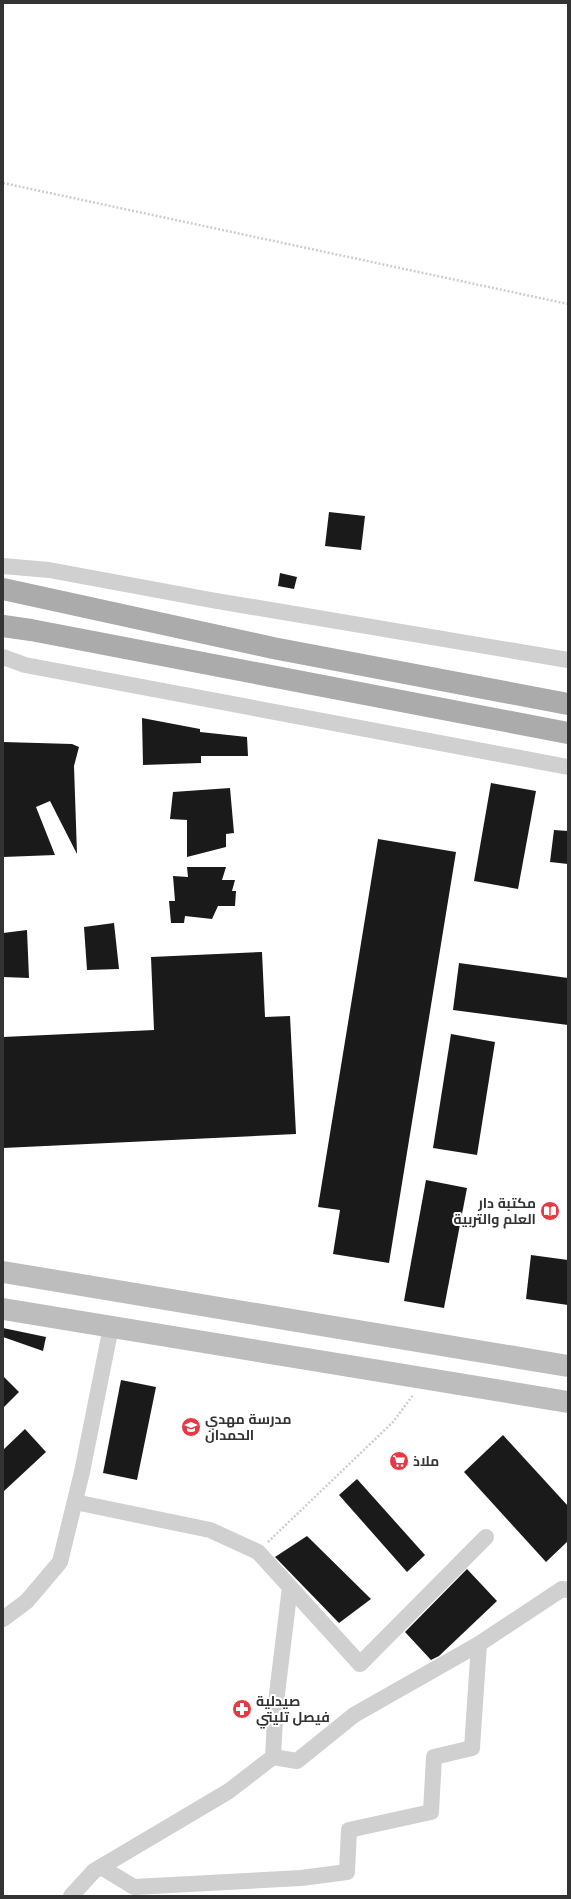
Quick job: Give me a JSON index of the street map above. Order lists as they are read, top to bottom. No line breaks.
{"places":{"library":["مكتبة دار العلم والتربية"],"school or university":["مدرسة مهدي الحمدان"],"supermarket":["ملاذ"],"pharmacy":["صيدلية فيصل تليتي"]}}
